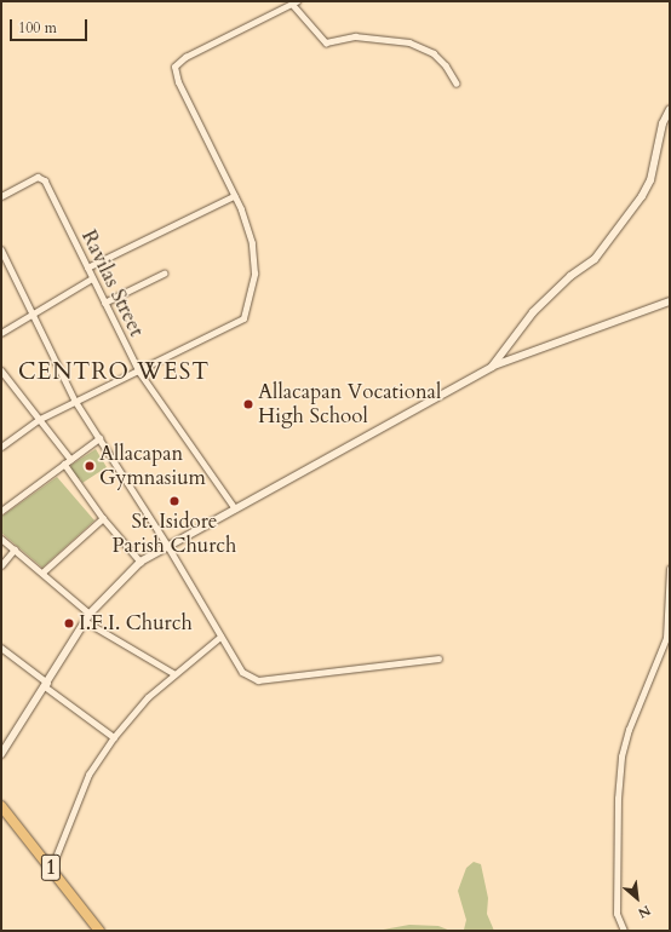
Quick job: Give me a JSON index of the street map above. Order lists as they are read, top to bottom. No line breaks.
{"streets":{"highway":["1"],"street":["Ravilas Street"]},"districts":["CENTRO WEST"],"places":["Allacapan Vocational High School","Allacapan Gymnasium","St. Isidore Parish Church","I.F.I. Church"],"scale_bar":"100 m","north":"bottom right"}
